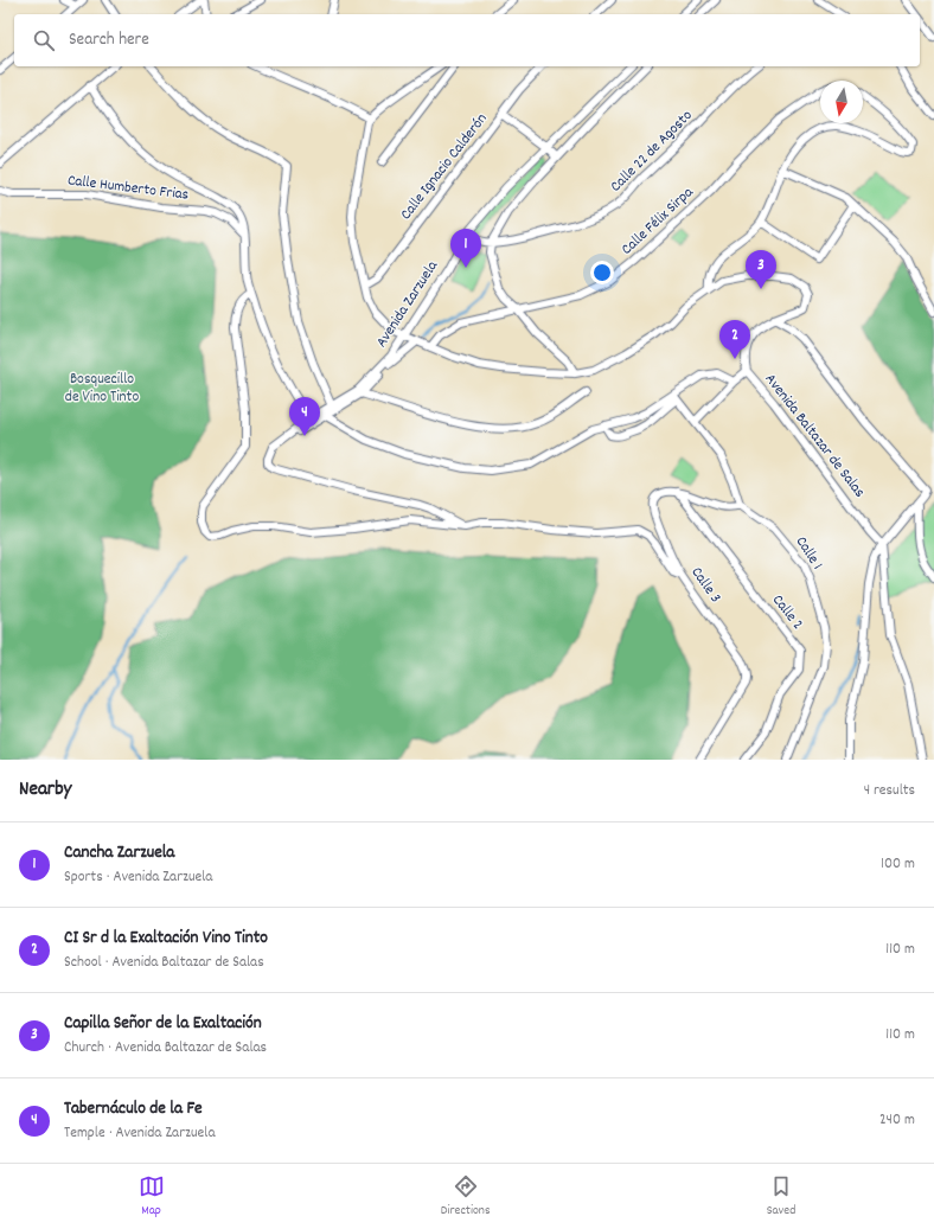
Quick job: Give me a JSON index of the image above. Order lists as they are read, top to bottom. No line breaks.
{"streets":{"street":["Calle 22 de Agosto","Calle Ignacio Calderón","Calle Humberto Frias","Calle Félix Sirpa","Avenida Zarzuela","Avenida Baltazar de Salas","Calle 1","Calle 3","Calle 2"]},"crossings":[["Calle Ignacio Calderón","Avenida Baltazar de Salas"],["Calle Félix Sirpa","Avenida Baltazar de Salas"],["Avenida Zarzuela","Avenida Baltazar de Salas"],["Calle 3","Calle 2"]],"parks":["Bosquecillo de Vino Tinto"],"north":"bottom","page":{"search":"Search here","pins":["1","3","2","4"],"heading":["Nearby","4 results"],"list":[{"mark":"1","name":"Cancha Zarzuela","note":"Sports · Avenida Zarzuela","value":"100 m"},{"mark":"2","name":"CI Sr d la Exaltación Vino Tinto","note":"School · Avenida Baltazar de Salas","value":"110 m"},{"mark":"3","name":"Capilla Señor de la Exaltación","note":"Church · Avenida Baltazar de Salas","value":"110 m"},{"mark":"4","name":"Tabernáculo de la Fe","note":"Temple · Avenida Zarzuela","value":"240 m"}],"nav":["Map","Directions","Saved"]}}
